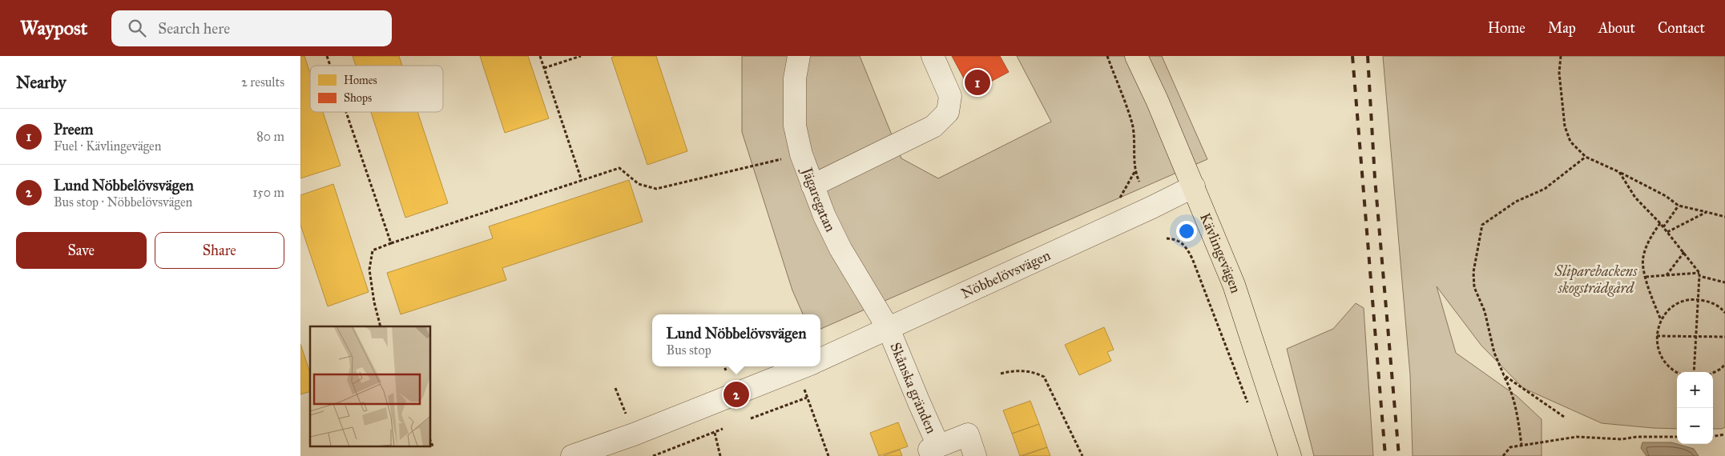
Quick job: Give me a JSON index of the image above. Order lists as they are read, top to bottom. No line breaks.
{"streets":{"main road":["Kävlingevägen"],"street":["Jägaregatan","Nöbbelövsvägen","Skånska gränden"]},"crossings":[["Jägaregatan","Nöbbelövsvägen"],["Jägaregatan","Skånska gränden"],["Kävlingevägen","Nöbbelövsvägen"],["Nöbbelövsvägen","Skånska gränden"]],"parks":["Sliparebackens skogsträdgård"],"legend":["Homes","Shops"],"page":{"header":"Waypost","search":"Search here","nav":["Home","Map","About","Contact"],"heading":["Nearby","2 results"],"pins":["1","2"],"list":[{"mark":"1","name":"Preem","note":"Fuel · Kävlingevägen","value":"80 m"},{"mark":"2","name":"Lund Nöbbelövsvägen","note":"Bus stop · Nöbbelövsvägen","value":"150 m"}],"buttons":["Save","Share"],"popup":["Lund Nöbbelövsvägen","Bus stop"],"map_buttons":["+","−"]}}
